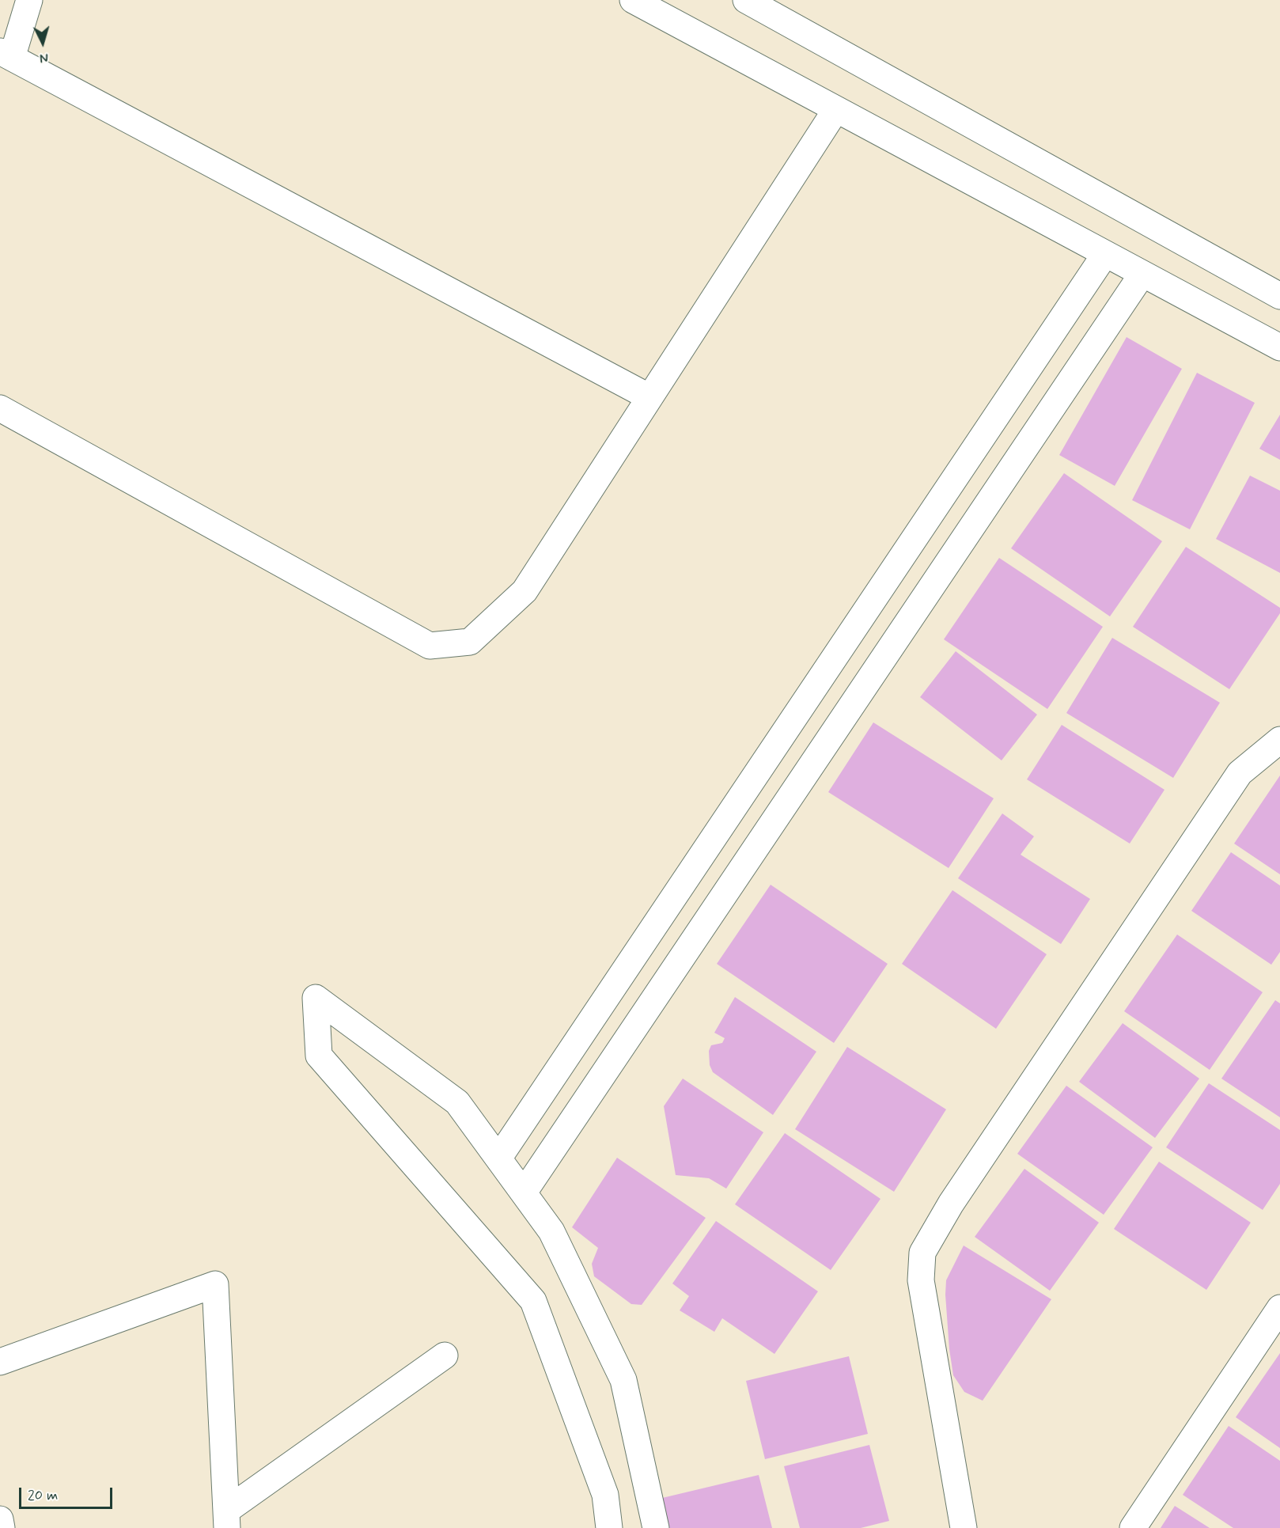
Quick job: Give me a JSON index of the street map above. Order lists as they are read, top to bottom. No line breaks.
{"scale_bar":"20 m","north":"bottom"}
